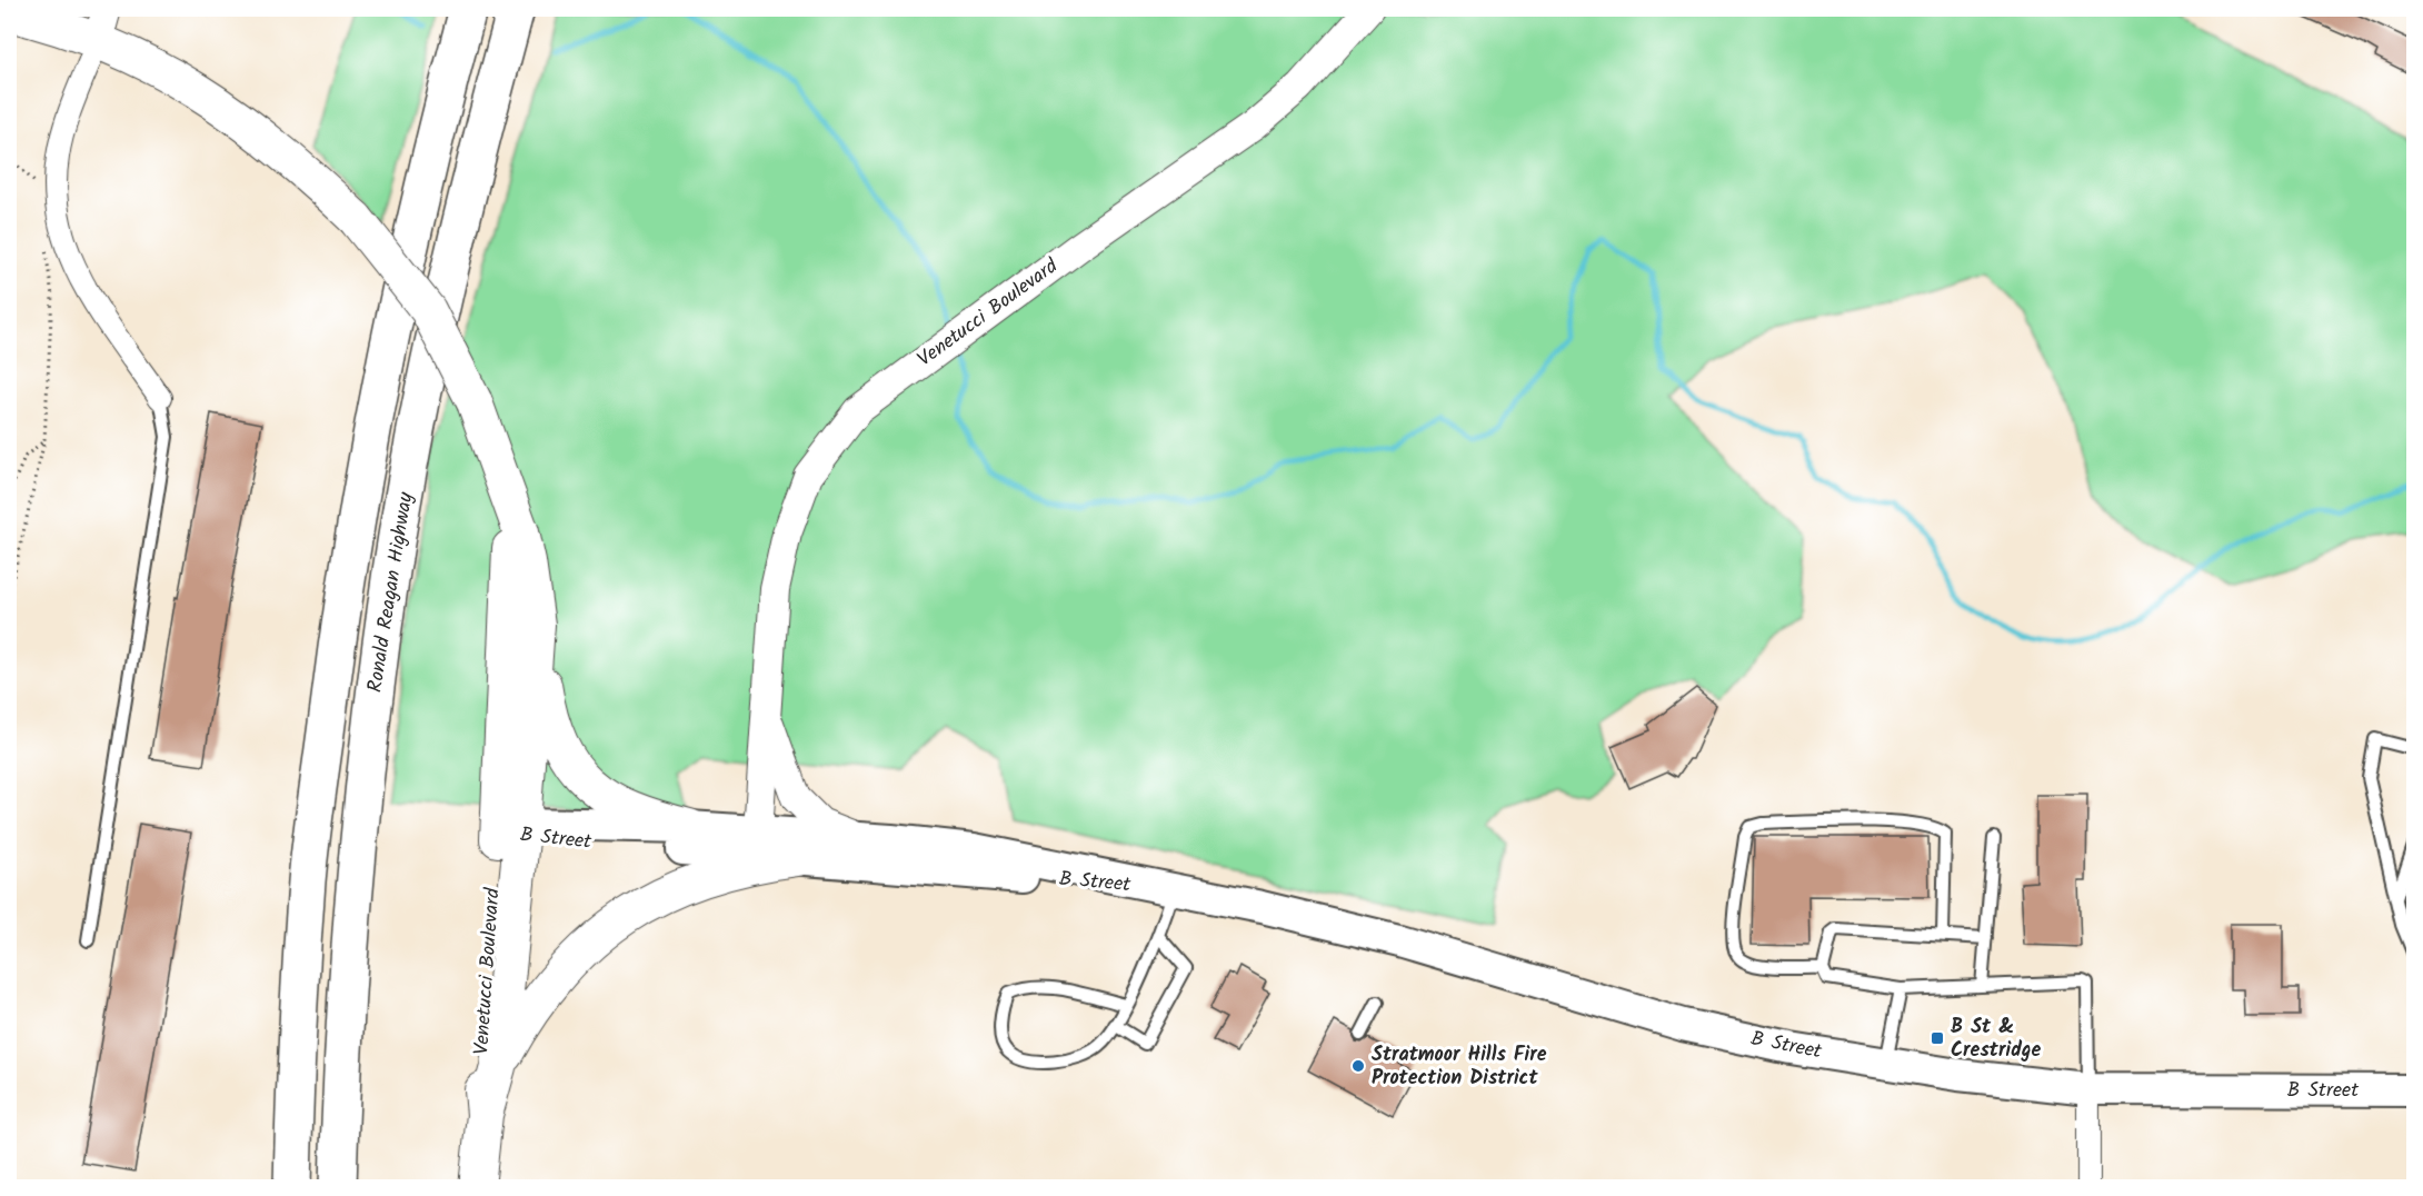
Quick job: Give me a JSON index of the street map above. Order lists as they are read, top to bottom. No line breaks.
{"streets":{"highway":["Ronald Reagan Highway"],"main road":["Venetucci Boulevard","B Street"]},"crossings":[["Venetucci Boulevard","B Street"]],"places":{"transit":["B St & Crestridge"],"other":["Stratmoor Hills Fire Protection District"]}}
